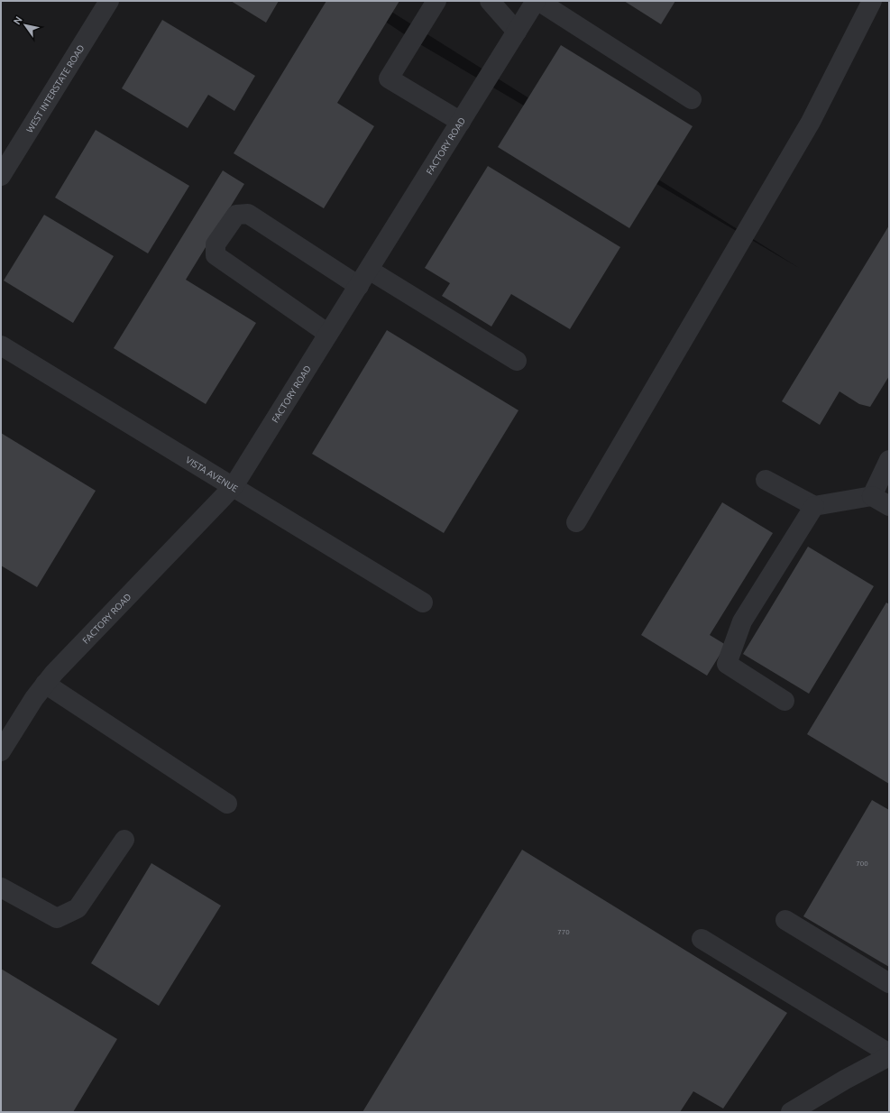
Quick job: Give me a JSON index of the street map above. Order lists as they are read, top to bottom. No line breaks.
{"streets":{"street":["WEST INTERSTATE ROAD","FACTORY ROAD","VISTA AVENUE"]},"crossings":[["FACTORY ROAD","VISTA AVENUE"]],"house_numbers":["700","770"],"north":"top left"}
